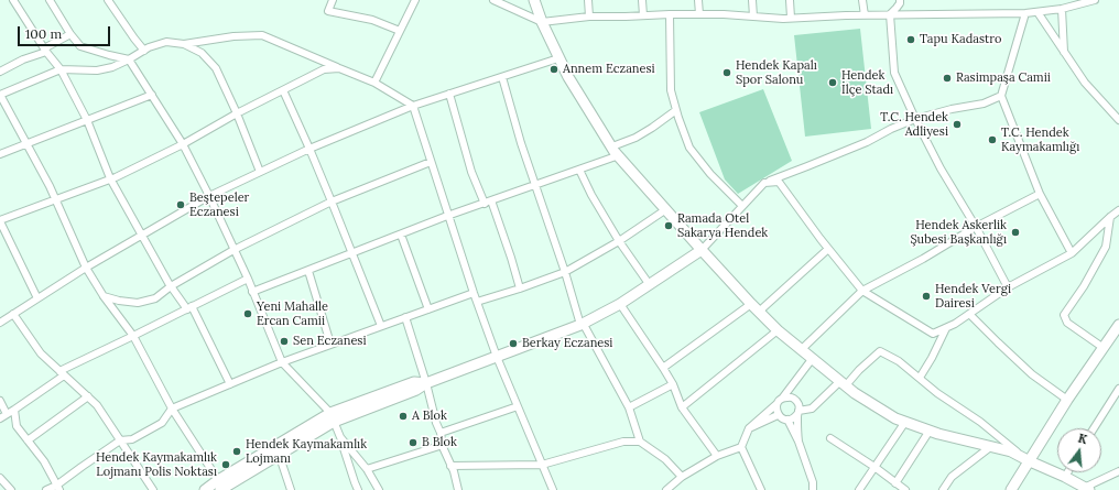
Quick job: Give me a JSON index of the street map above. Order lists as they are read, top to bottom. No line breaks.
{"places":["Tapu Kadastro","Annem Eczanesi","Hendek Kapalı Spor Salonu","Rasimpaşa Camii","Hendek İlçe Stadı","T.C. Hendek Adliyesi","T.C. Hendek Kaymakamlığı","Beştepeler Eczanesi","Ramada Otel Sakarya Hendek","Hendek Askerlik Şubesi Başkanlığı","Hendek Vergi Dairesi","Yeni Mahalle Ercan Camii","Sen Eczanesi","Berkay Eczanesi","A Blok","B Blok","Hendek Kaymakamlık Lojmanı","Hendek Kaymakamlık Lojmanı Polis Noktası"],"scale_bar":"100 m","north":"top"}
